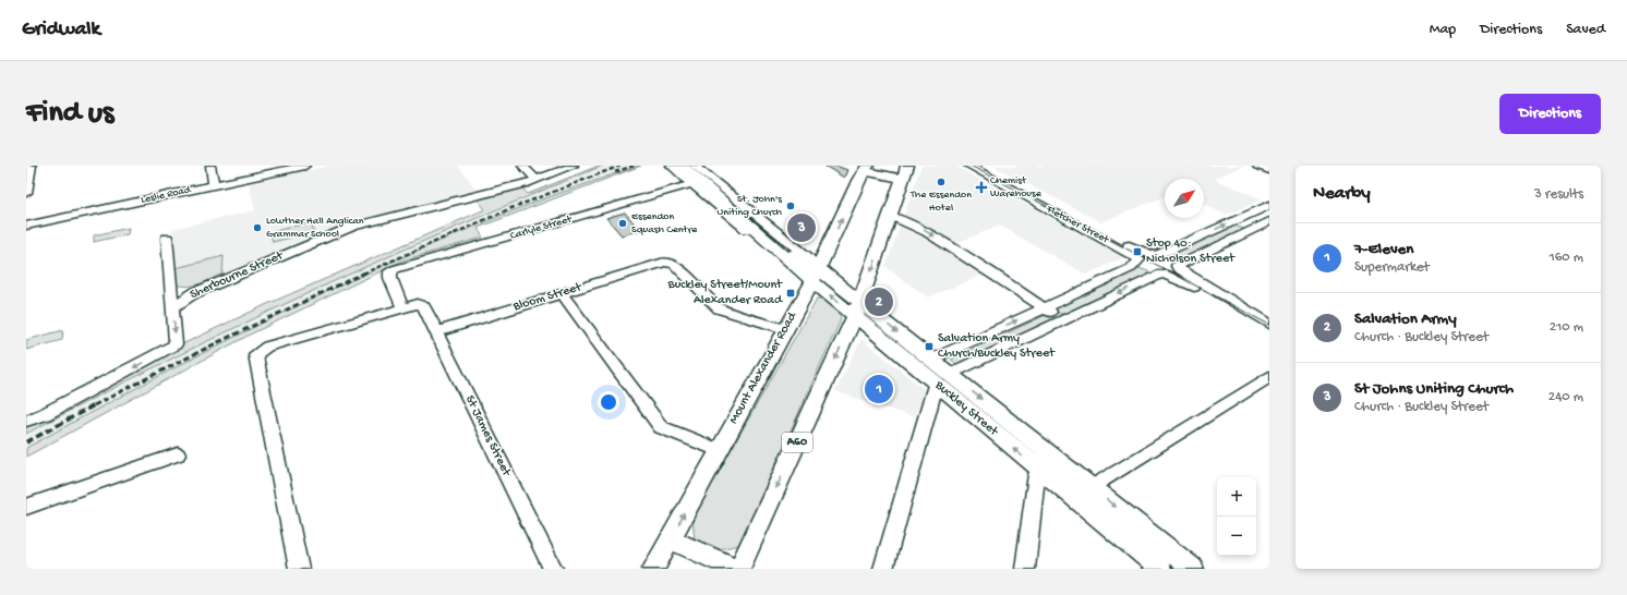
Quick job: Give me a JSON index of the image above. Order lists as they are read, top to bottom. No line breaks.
{"streets":{"main road":["Mount Alexander Road","Buckley Street","A60"],"street":["Leslie Road","Fletcher Street","Carlyle Street","Sherbourne Street","Bloom Street","St James Street"]},"crossings":[["Carlyle Street","Buckley Street"],["Carlyle Street","St James Street"],["Bloom Street","Mount Alexander Road"],["Bloom Street","St James Street"],["Mount Alexander Road","Buckley Street"],["Buckley Street","A60"]],"places":{"other":["The Essendon Hotel","St. John's Uniting Church","Essendon Squash Centre","Lowther Hall Anglican Grammar School"],"health":["Chemist Warehouse"],"transit":["Stop 40: Nicholson Street","Buckley Street/Mount Alexander Road","Salvation Army Church/Buckley Street"]},"north":"top right","page":{"header":"Gridwalk","nav":["Map","Directions","Saved"],"buttons":"Directions","title":"Find us","heading":["Nearby","3 results"],"pins":["3","2","1"],"list":[{"mark":"1","name":"7-Eleven","note":"Supermarket","value":"160 m"},{"mark":"2","name":"Salvation Army","note":"Church · Buckley Street","value":"210 m"},{"mark":"3","name":"St Johns Uniting Church","note":"Church · Buckley Street","value":"240 m"}],"map_buttons":["+","−"]}}
